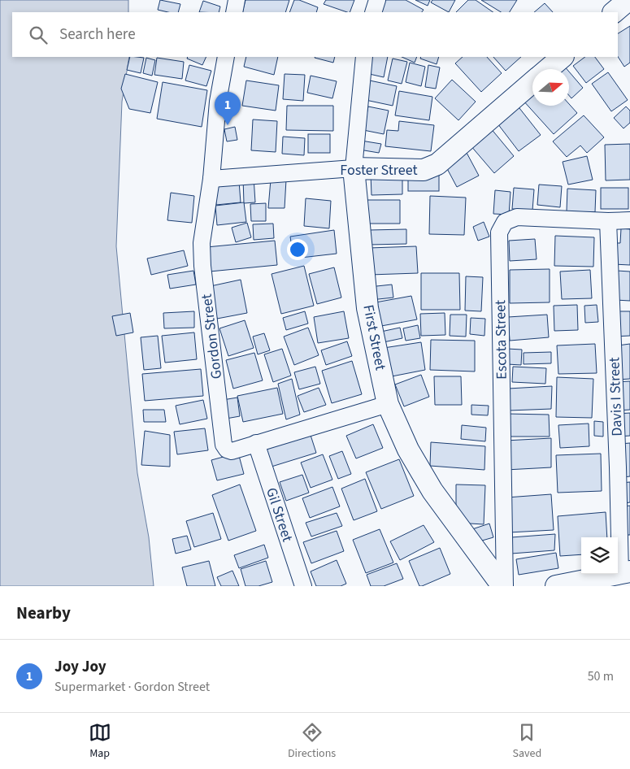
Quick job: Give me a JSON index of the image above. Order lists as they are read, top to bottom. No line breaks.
{"streets":{"street":["Foster Street","Gordon Street","First Street","Escota Street","Davis I Street","Gil Street"]},"crossings":[["Foster Street","Gordon Street"],["Foster Street","First Street"],["Gordon Street","First Street"],["Gordon Street","Gil Street"],["First Street","Escota Street"],["Escota Street","Davis I Street"]],"north":"right","page":{"search":"Search here","pins":"1","heading":"Nearby","list":[{"mark":"1","name":"Joy Joy","note":"Supermarket · Gordon Street","value":"50 m"}],"nav":["Map","Directions","Saved"]}}
